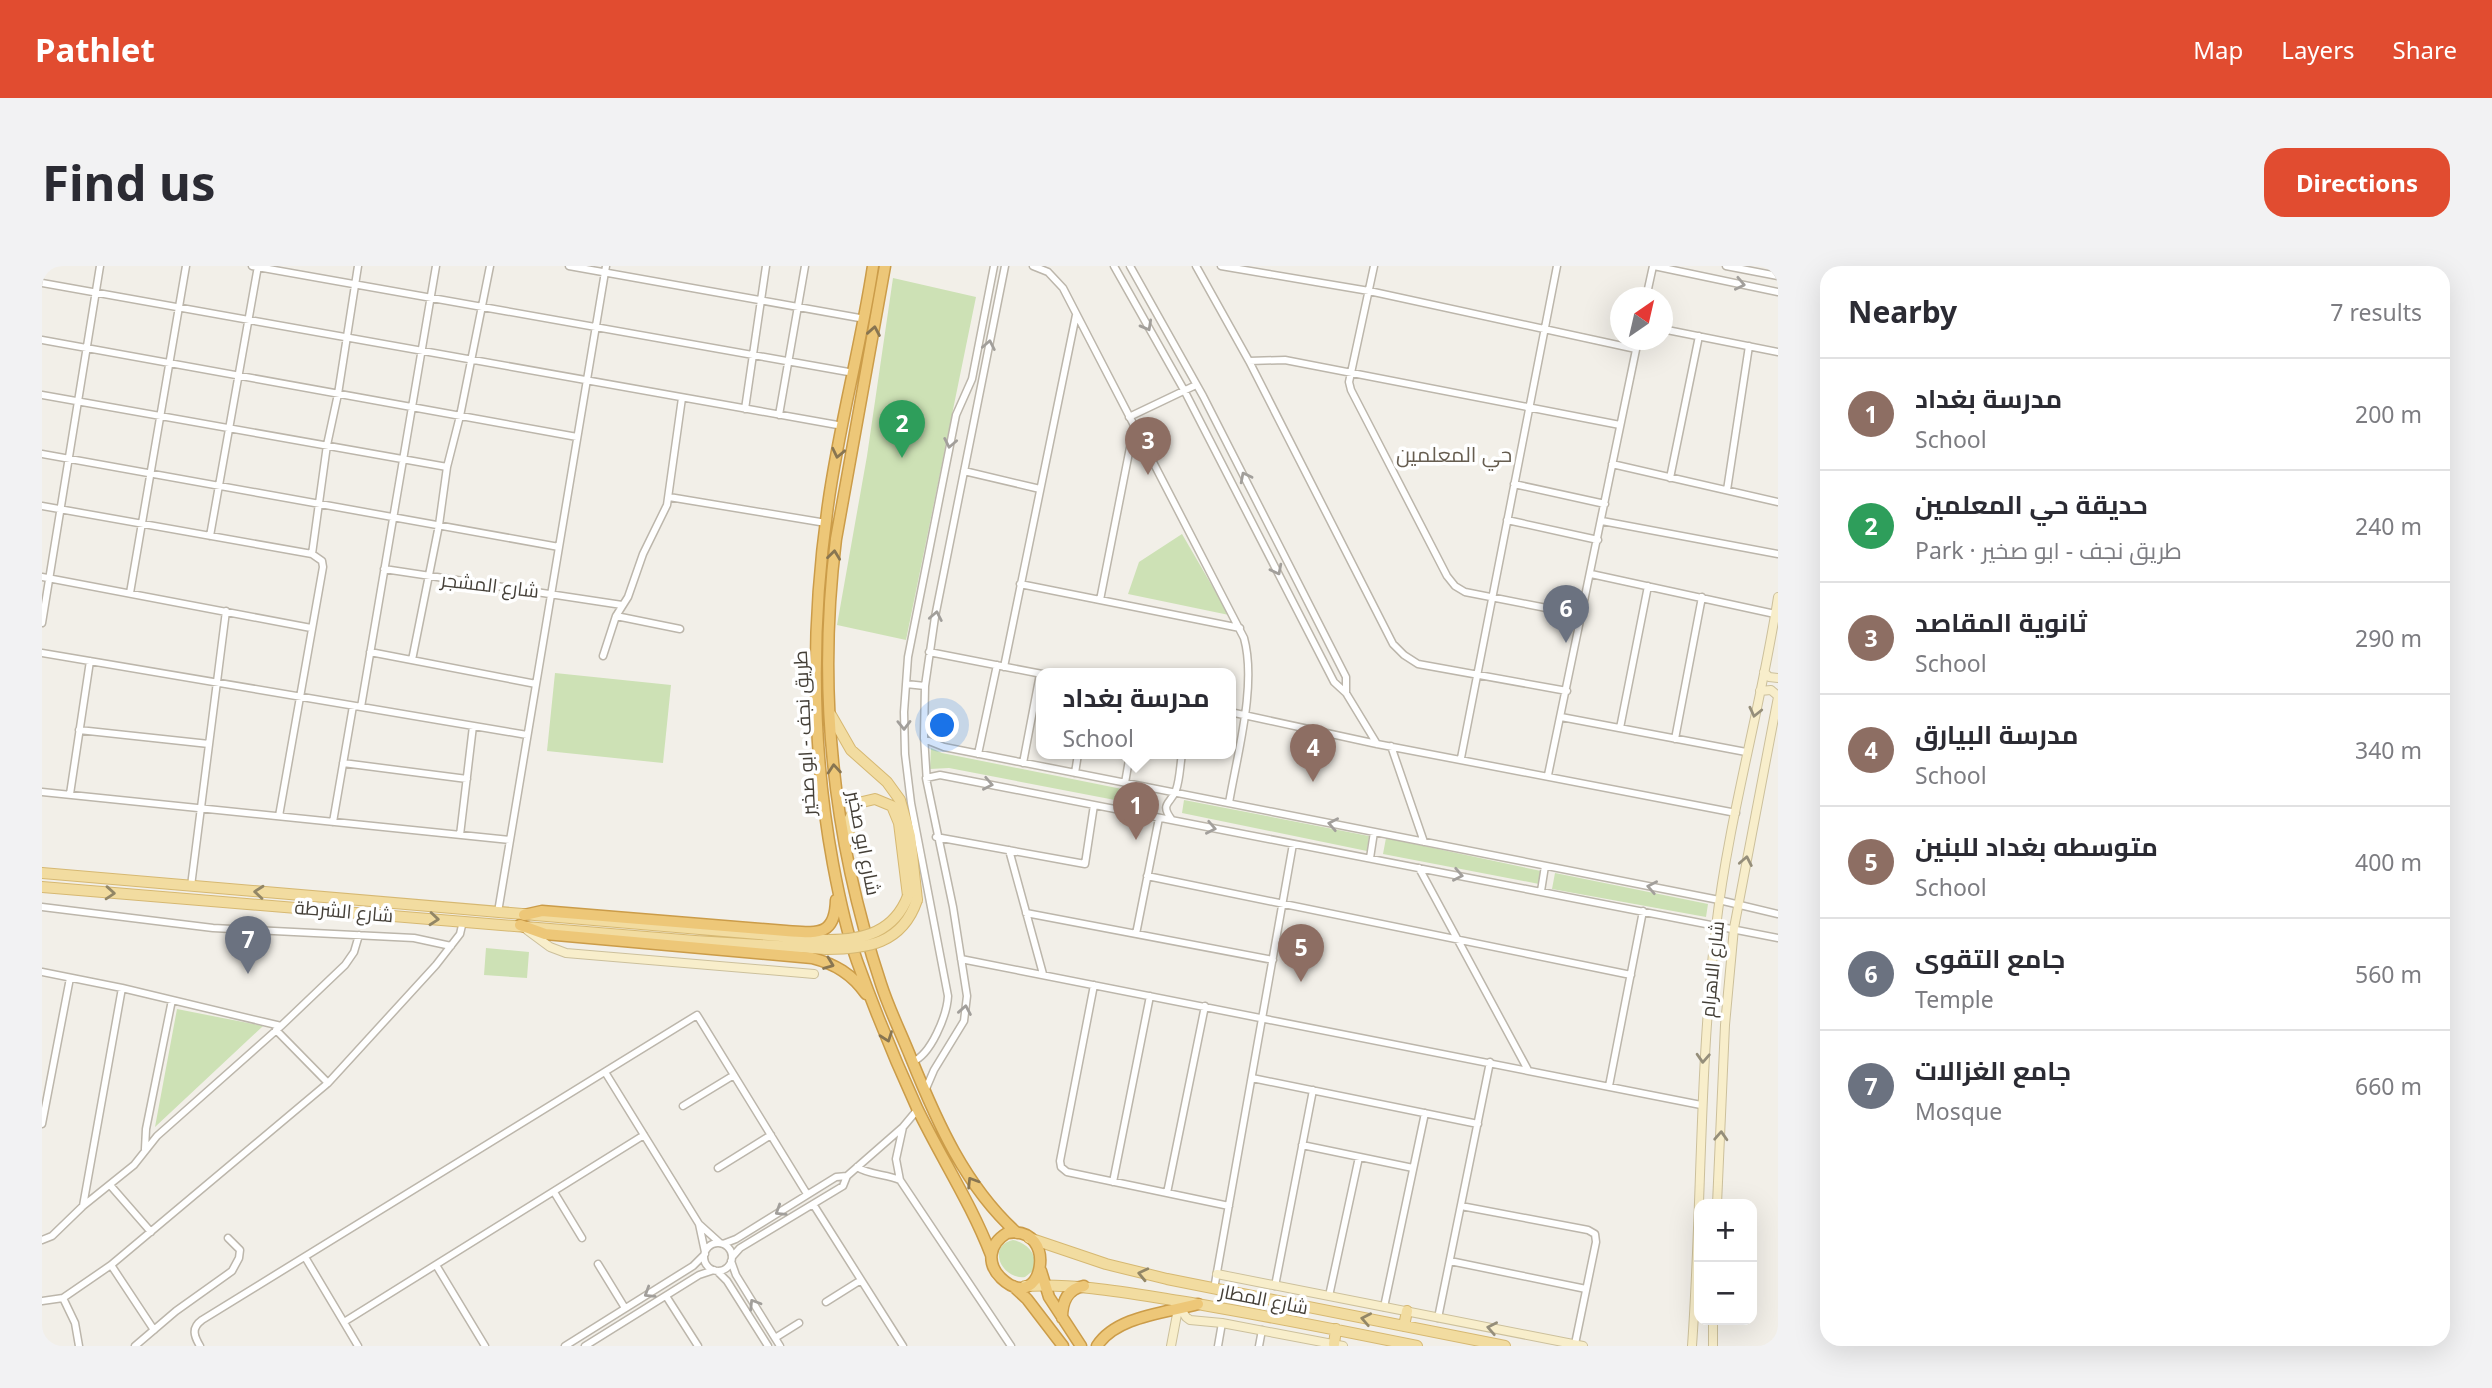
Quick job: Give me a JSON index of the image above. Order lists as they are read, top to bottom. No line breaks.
{"streets":{"highway":["طريق نجف - ابو صخير","شارع ابو صخير"],"main road":["شارع الشرطة","شارع الاهرام","شارع المطار"],"street":["شارع المشجر"]},"crossings":[["طريق نجف - ابو صخير","شارع المطار"]],"one_way":["شارع ابو صخير"],"districts":["حي المعلمین"],"north":"top right","page":{"header":"Pathlet","nav":["Map","Layers","Share"],"buttons":"Directions","title":"Find us","heading":["Nearby","7 results"],"list":[{"mark":"1","name":"مدرسة بغداد","note":"School","value":"200 m"},{"mark":"2","name":"حديقة حي المعلمين","note":"Park · طريق نجف - ابو صخير","value":"240 m"},{"mark":"3","name":"ثانوية المقاصد","note":"School","value":"290 m"},{"mark":"4","name":"مدرسة البيارق","note":"School","value":"340 m"},{"mark":"5","name":"متوسطه بغداد للبنين","note":"School","value":"400 m"},{"mark":"6","name":"جامع التقوى","note":"Temple","value":"560 m"},{"mark":"7","name":"جامع الغزالات","note":"Mosque","value":"660 m"}],"pins":["2","3","6","4","1","7","5"],"popup":["مدرسة بغداد","School"],"map_buttons":["+","−"]}}
